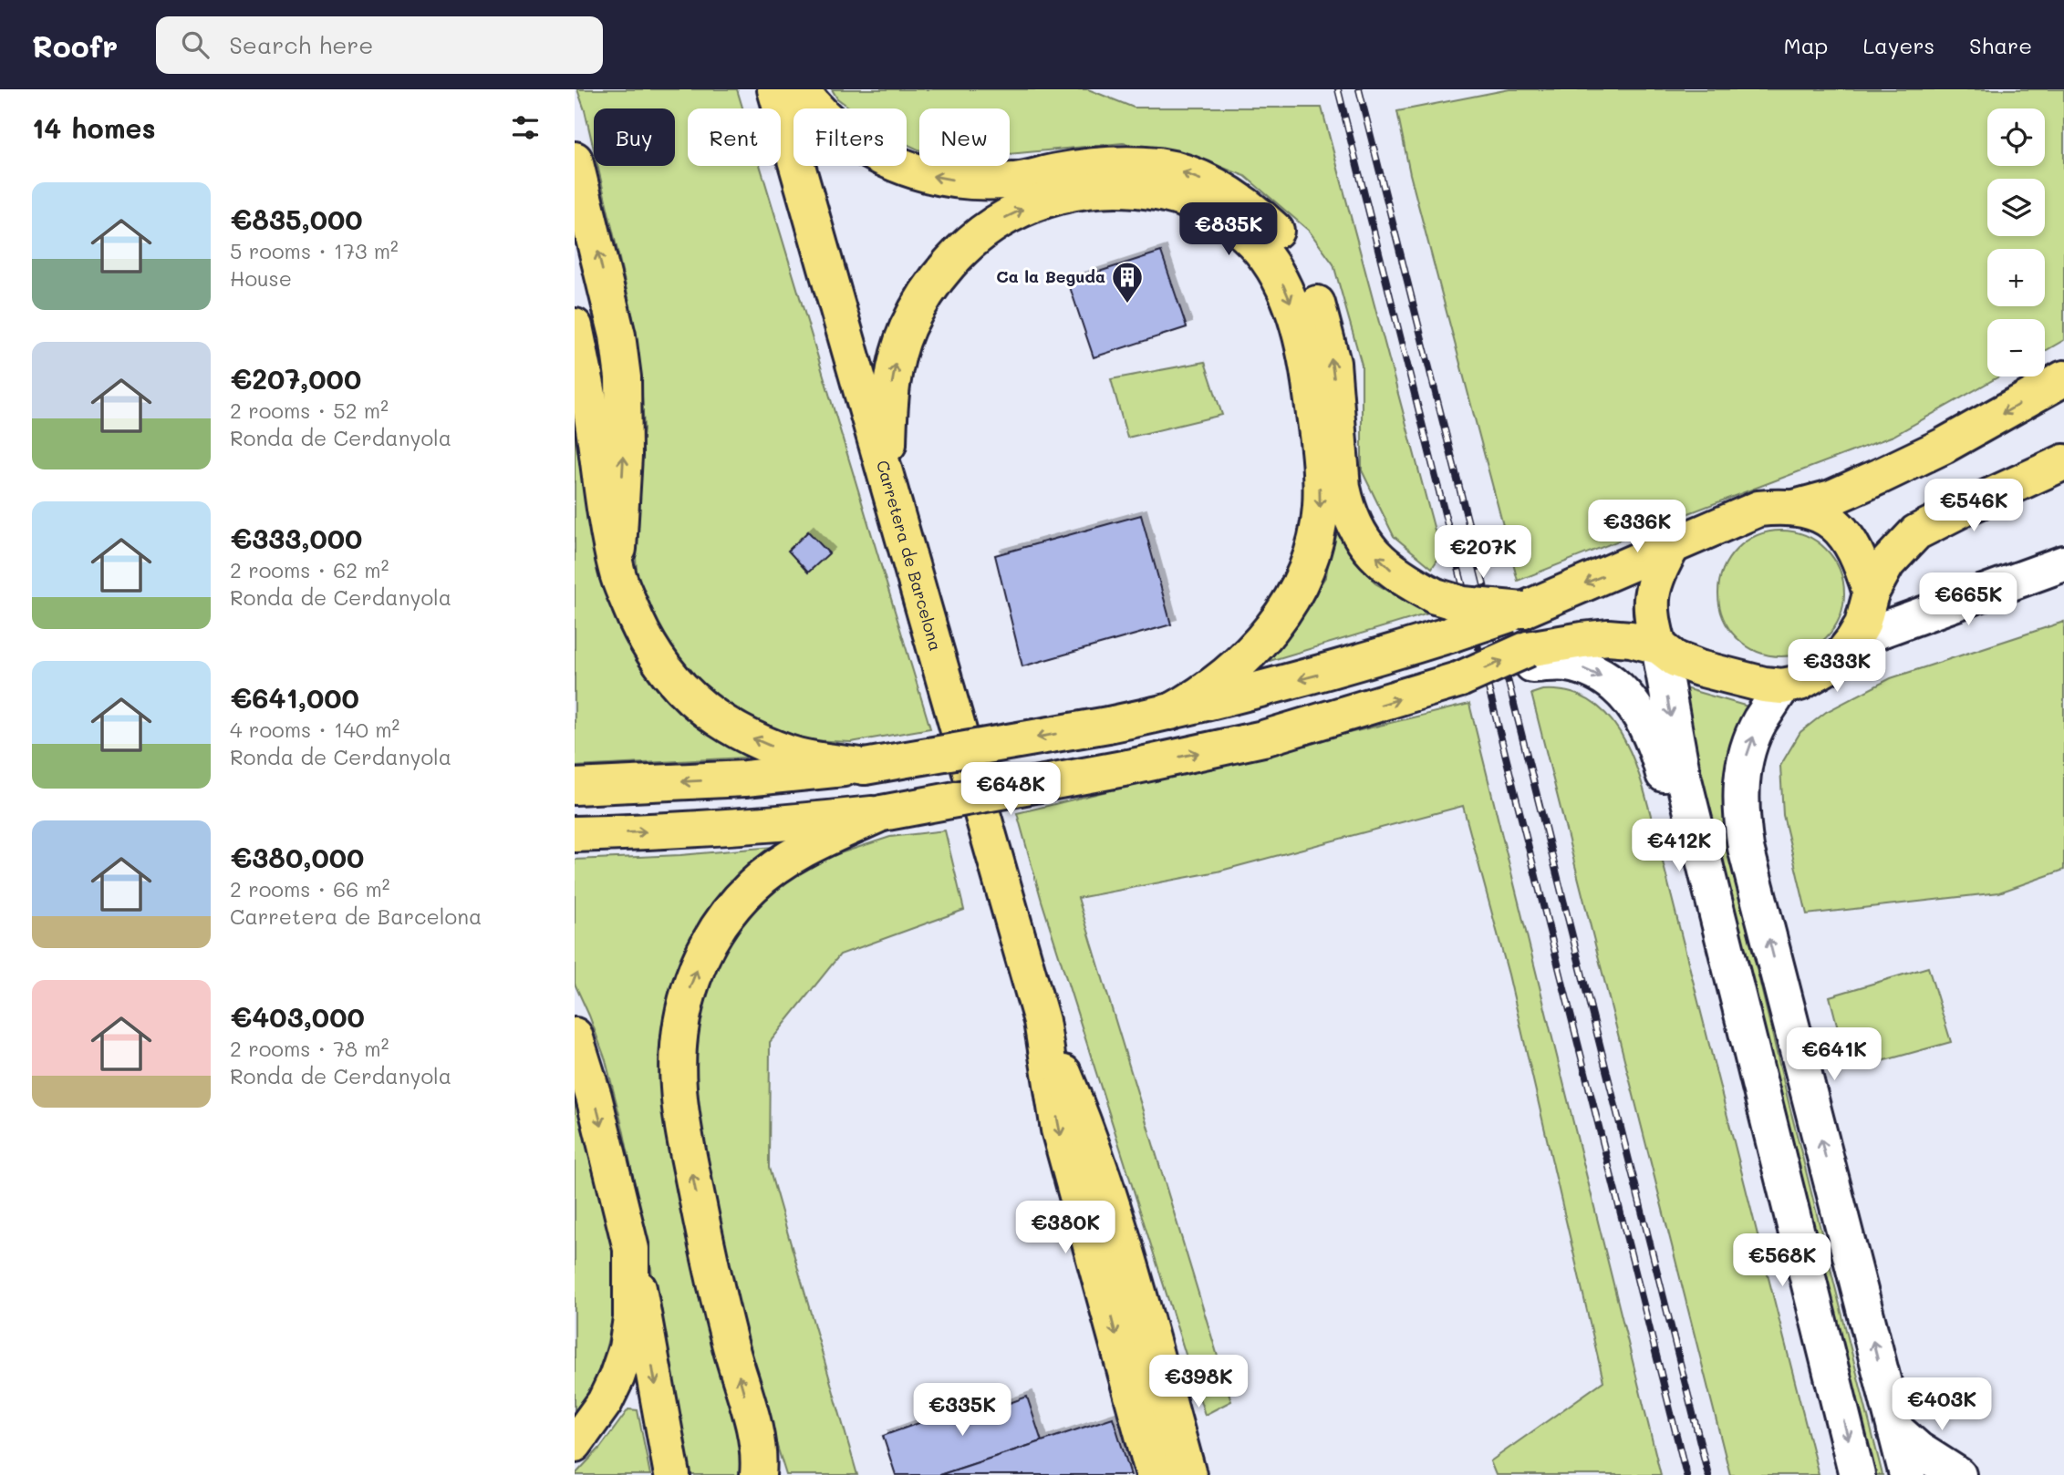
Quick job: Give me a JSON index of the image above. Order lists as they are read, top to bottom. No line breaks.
{"streets":{"main road":["Carretera de Barcelona"]},"places":{"building":["Ca la Beguda"]},"page":{"header":"Roofr","search":"Search here","nav":["Map","Layers","Share"],"heading":"14 homes","map_buttons":["+","−"],"chip":["Buy","Rent","Filters","New"],"list":[{"name":"€835,000","note":"5 rooms · 173 m² · House"},{"name":"€207,000","note":"2 rooms · 52 m² · Ronda de Cerdanyola"},{"name":"€333,000","note":"2 rooms · 62 m² · Ronda de Cerdanyola"},{"name":"€641,000","note":"4 rooms · 140 m² · Ronda de Cerdanyola"},{"name":"€380,000","note":"2 rooms · 66 m² · Carretera de Barcelona"},{"name":"€403,000","note":"2 rooms · 78 m² · Ronda de Cerdanyola"}],"price":["€835K","€546K","€336K","€207K","€665K","€333K","€648K","€412K","€641K","€380K","€568K","€398K","€403K","€335K"]}}
